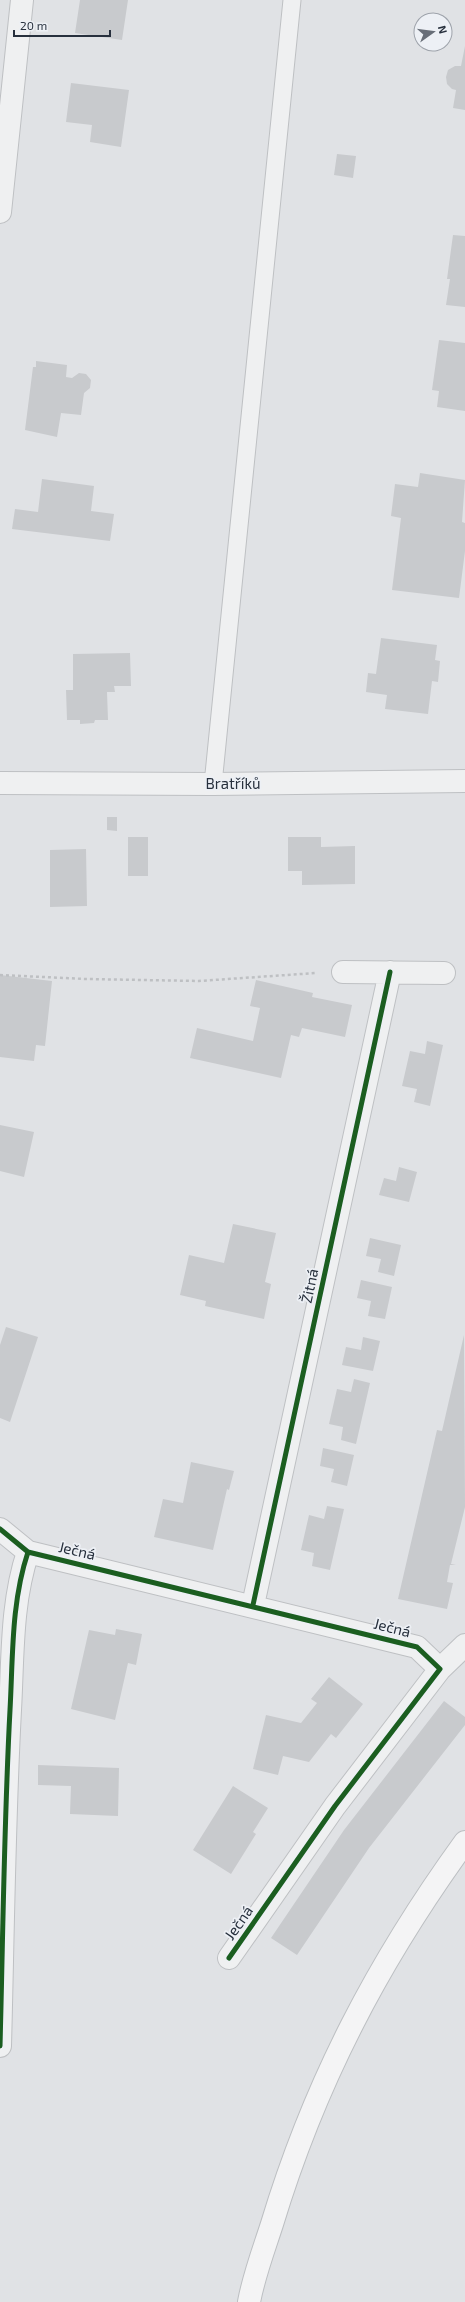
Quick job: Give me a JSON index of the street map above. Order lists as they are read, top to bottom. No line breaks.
{"streets":{"street":["Bratříků","Žitná","Ječná"]},"crossings":[["Žitná","Ječná"]],"scale_bar":"20 m","north":"right"}
